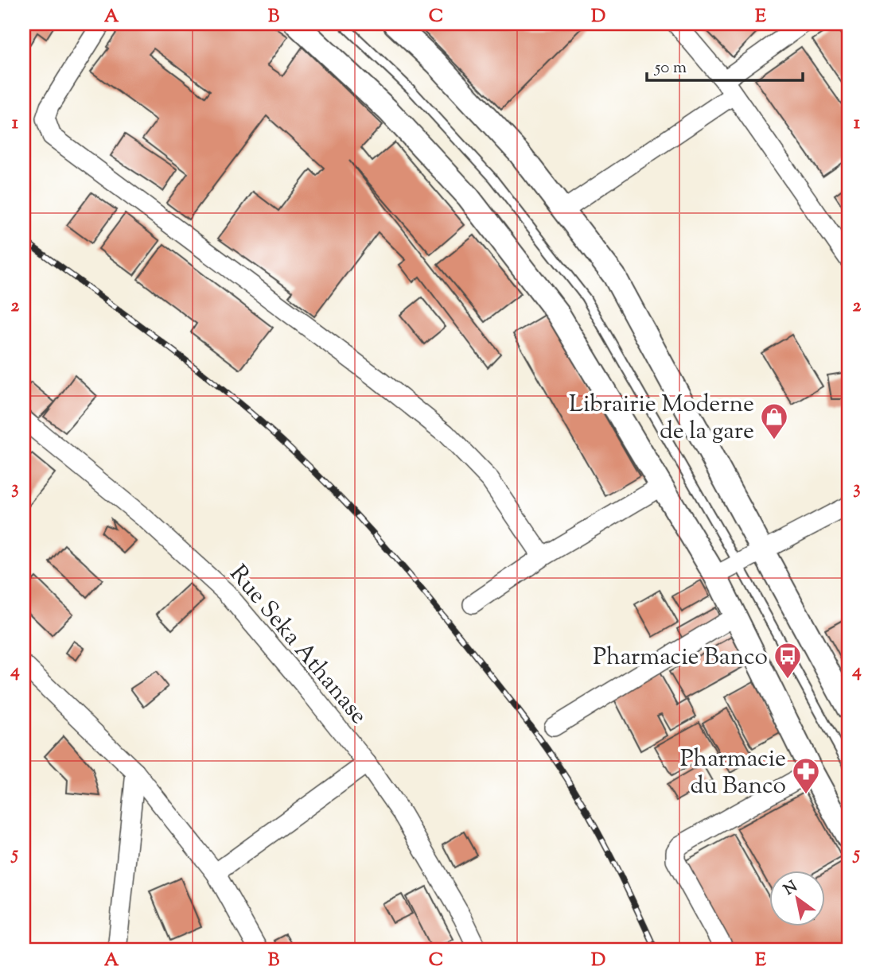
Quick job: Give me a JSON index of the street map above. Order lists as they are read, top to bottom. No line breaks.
{"streets":{"street":["Rue Seka Athanase"]},"places":{"shop":["Librairie Moderne de la gare"],"bus stop":["Pharmacie Banco"],"pharmacy":["Pharmacie du Banco"]},"scale_bar":"50 m","north":"top left","grid":{"columns":["A","B","C","D","E"],"rows":["1","2","3","4","5"]}}
